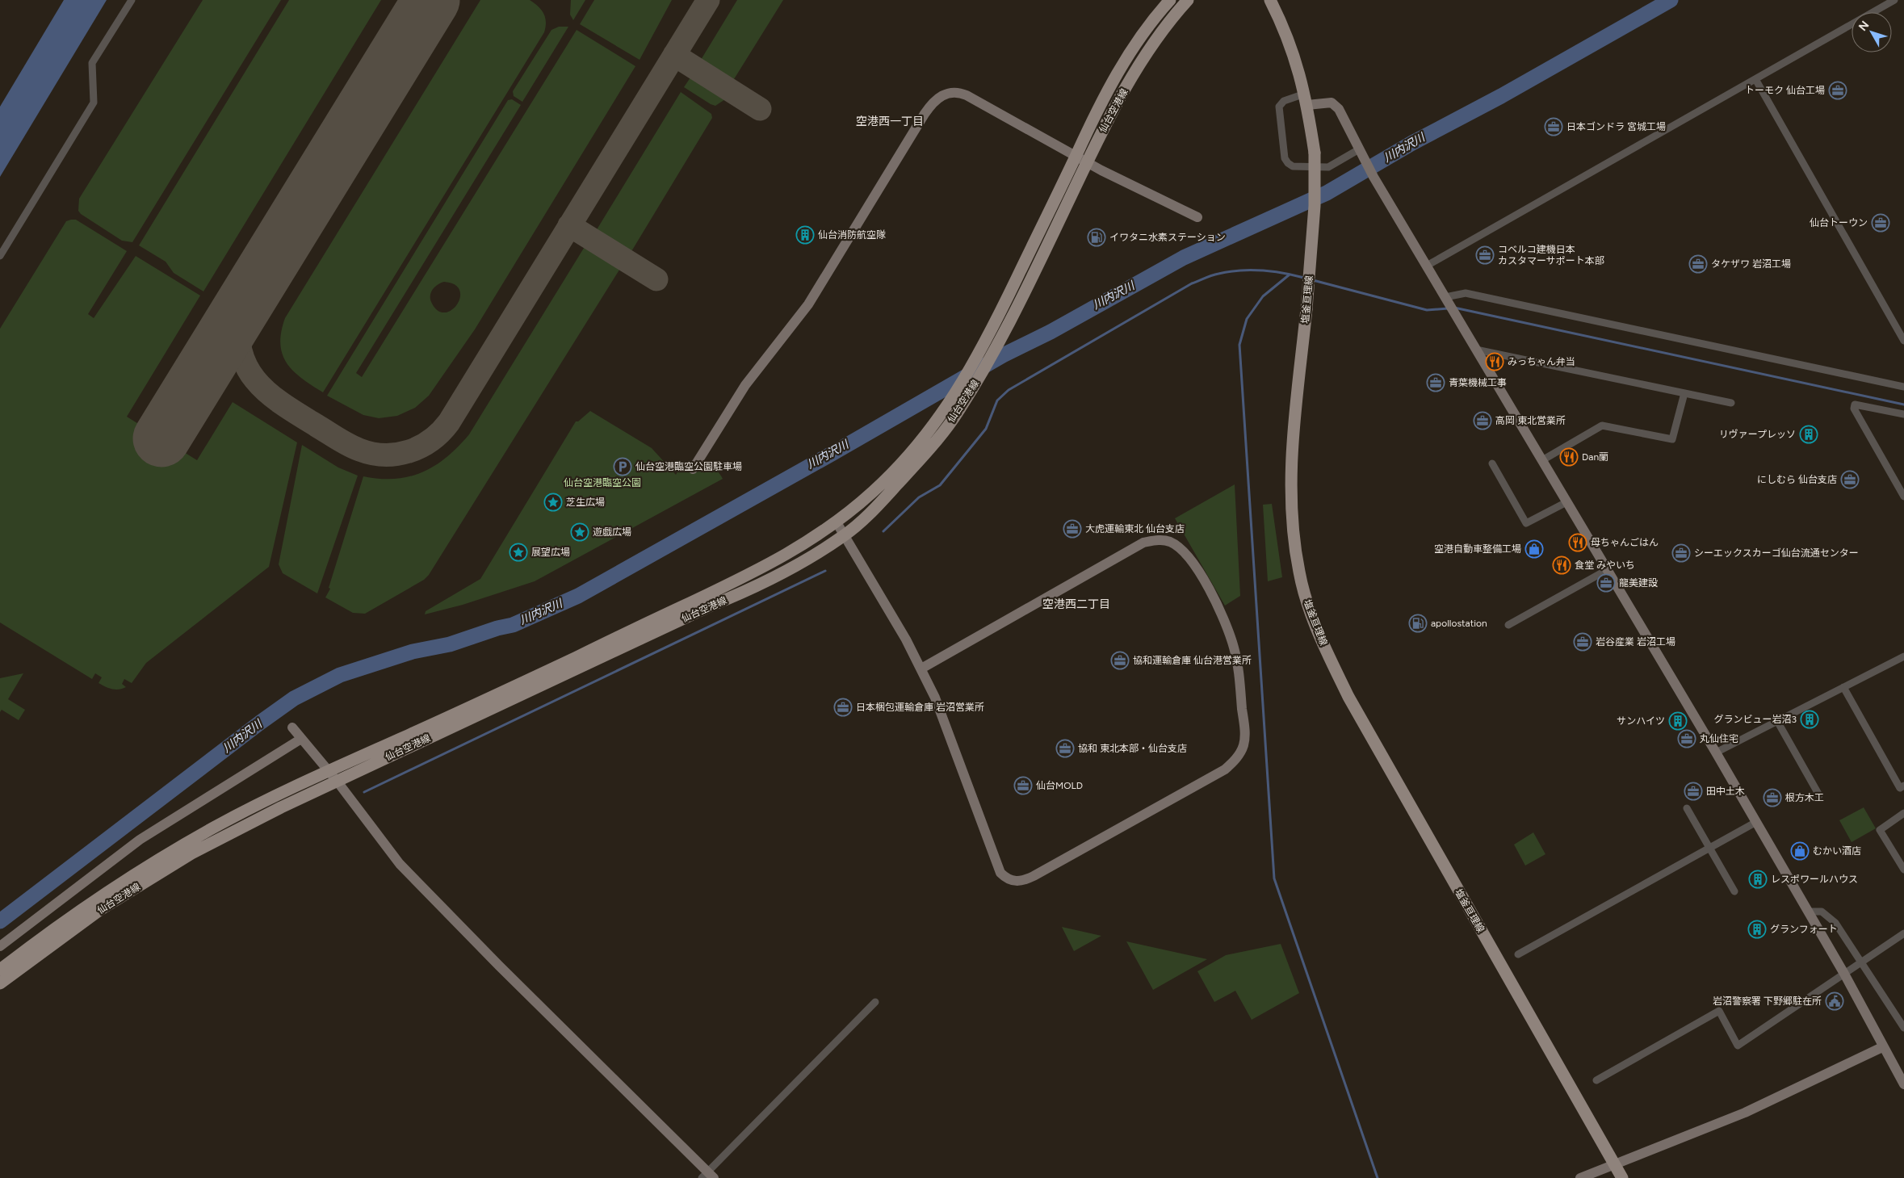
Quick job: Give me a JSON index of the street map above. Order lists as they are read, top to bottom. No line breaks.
{"streets":{"main road":["仙台空港線","塩釜亘理線"]},"districts":["空港西一丁目","空港西二丁目"],"water":["川内沢川"],"parks":["仙台空港臨空公園"],"places":{"office":["トーモク 仙台工場","日本ゴンドラ 宮城工場","仙台トーウン","コベルコ建機日本 カスタマーサポート本部","タケザワ 岩沼工場","青葉機械工事","高岡 東北営業所","にしむら 仙台支店","大虎運輸東北 仙台支店","シーエックスカーゴ仙台流通センター","龍美建設","岩谷産業 岩沼工場","協和運輸倉庫 仙台港営業所","日本梱包運輸倉庫 岩沼営業所","丸仙住宅","協和 東北本部・仙台支店","仙台MOLD","田中土木","根方木工"],"building":["仙台消防航空隊","リヴァープレッソ","グランビュー岩沼3","サンハイツ","レスポワールハウス","グランフォート"],"fuel station":["イワタニ水素ステーション","apollostation"],"restaurant":["みっちゃん弁当","Dan蘭","母ちゃんごはん","食堂 みやいち"],"parking":["仙台空港臨空公園駐車場"],"place":["芝生広場","遊戯広場","展望広場"],"shop":["空港自動車整備工場","むかい酒店"],"public building":["岩沼警察署 下野郷駐在所"]},"north":"top left"}
